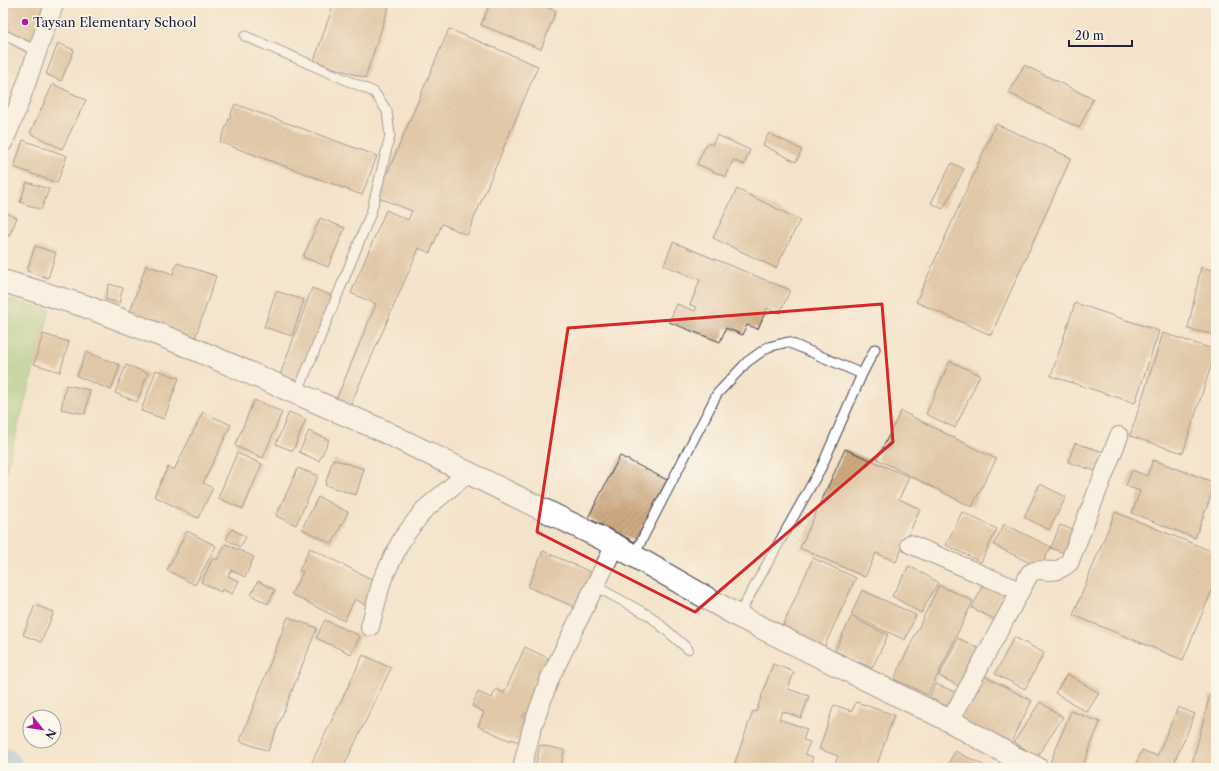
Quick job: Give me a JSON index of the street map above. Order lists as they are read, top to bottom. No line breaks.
{"places":["Taysan Elementary School"],"scale_bar":"20 m","north":"bottom right"}
